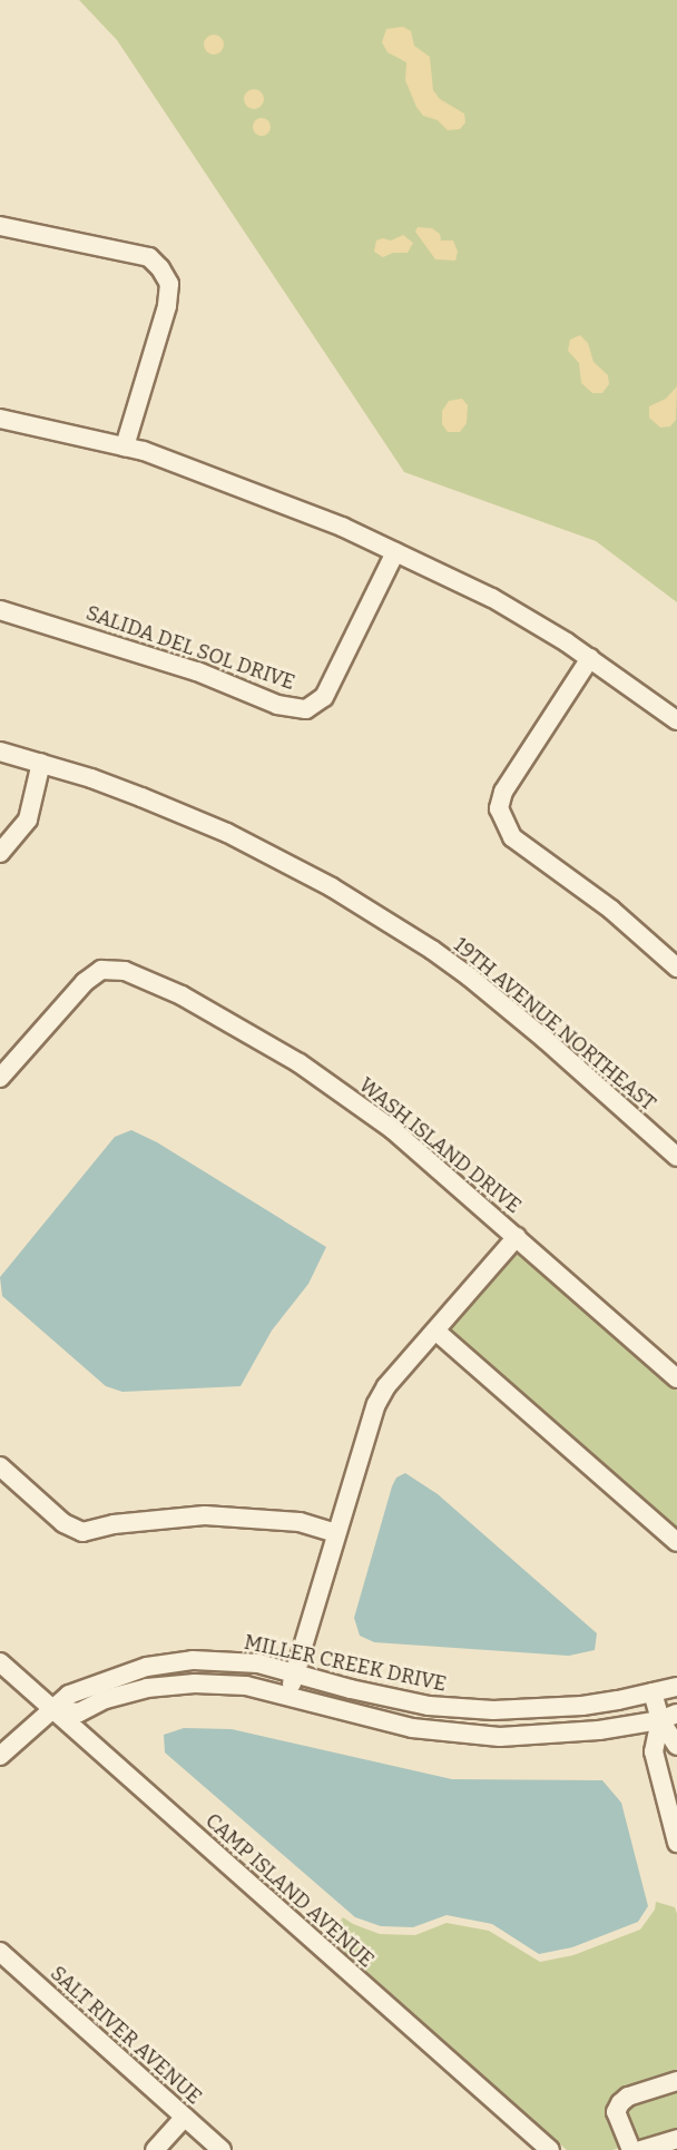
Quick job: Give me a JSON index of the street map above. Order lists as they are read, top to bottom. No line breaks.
{"streets":{"street":["SALIDA DEL SOL DRIVE","19TH AVENUE NORTHEAST","WASH ISLAND DRIVE","MILLER CREEK DRIVE","CAMP ISLAND AVENUE","SALT RIVER AVENUE"]},"crossings":[["MILLER CREEK DRIVE","CAMP ISLAND AVENUE"]]}
